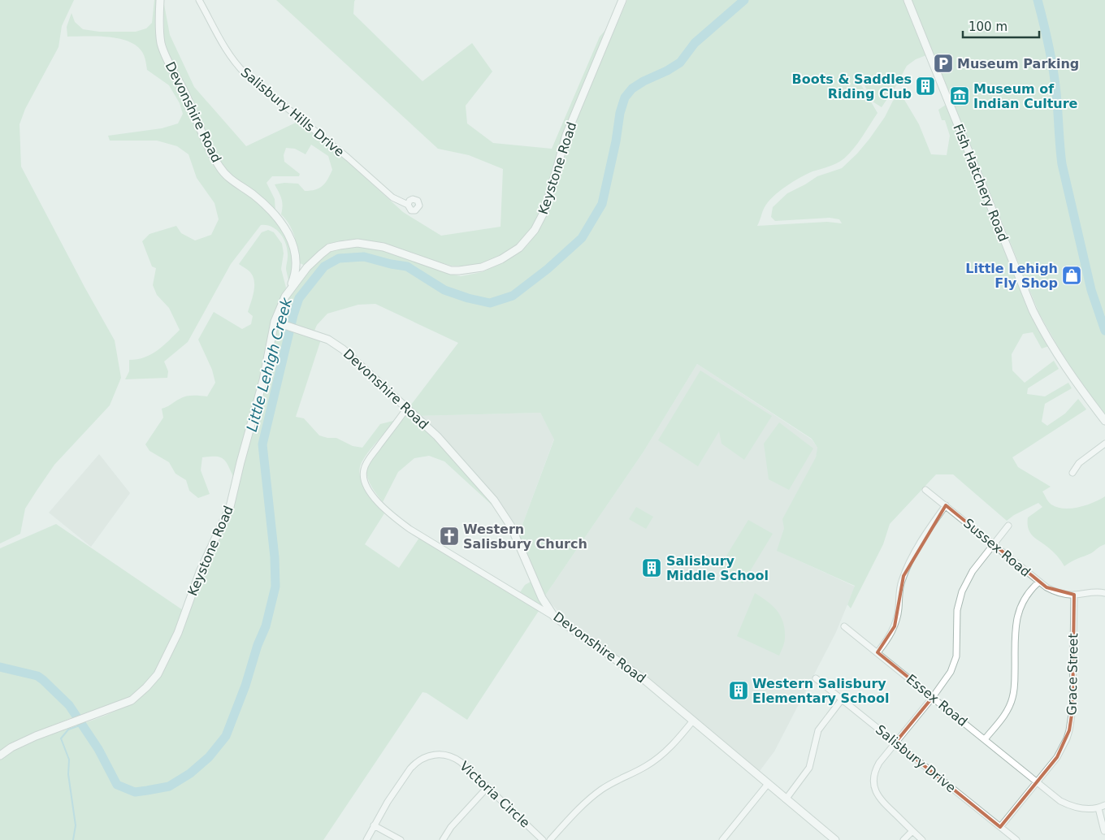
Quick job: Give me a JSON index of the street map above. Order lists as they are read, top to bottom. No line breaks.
{"streets":{"street":["Devonshire Road","Salisbury Hills Drive","Keystone Road","Fish Hatchery Road","Sussex Road","Grace Street","Essex Road","Salisbury Drive","Victoria Circle"]},"crossings":[["Devonshire Road","Keystone Road"],["Sussex Road","Grace Street"],["Grace Street","Essex Road"],["Grace Street","Salisbury Drive"]],"water":["Little Lehigh Creek"],"places":{"parking":["Museum Parking"],"building":["Boots & Saddles Riding Club","Salisbury Middle School","Western Salisbury Elementary School"],"museum":["Museum of Indian Culture"],"shop":["Little Lehigh Fly Shop"],"church":["Western Salisbury Church"]},"scale_bar":"100 m"}
